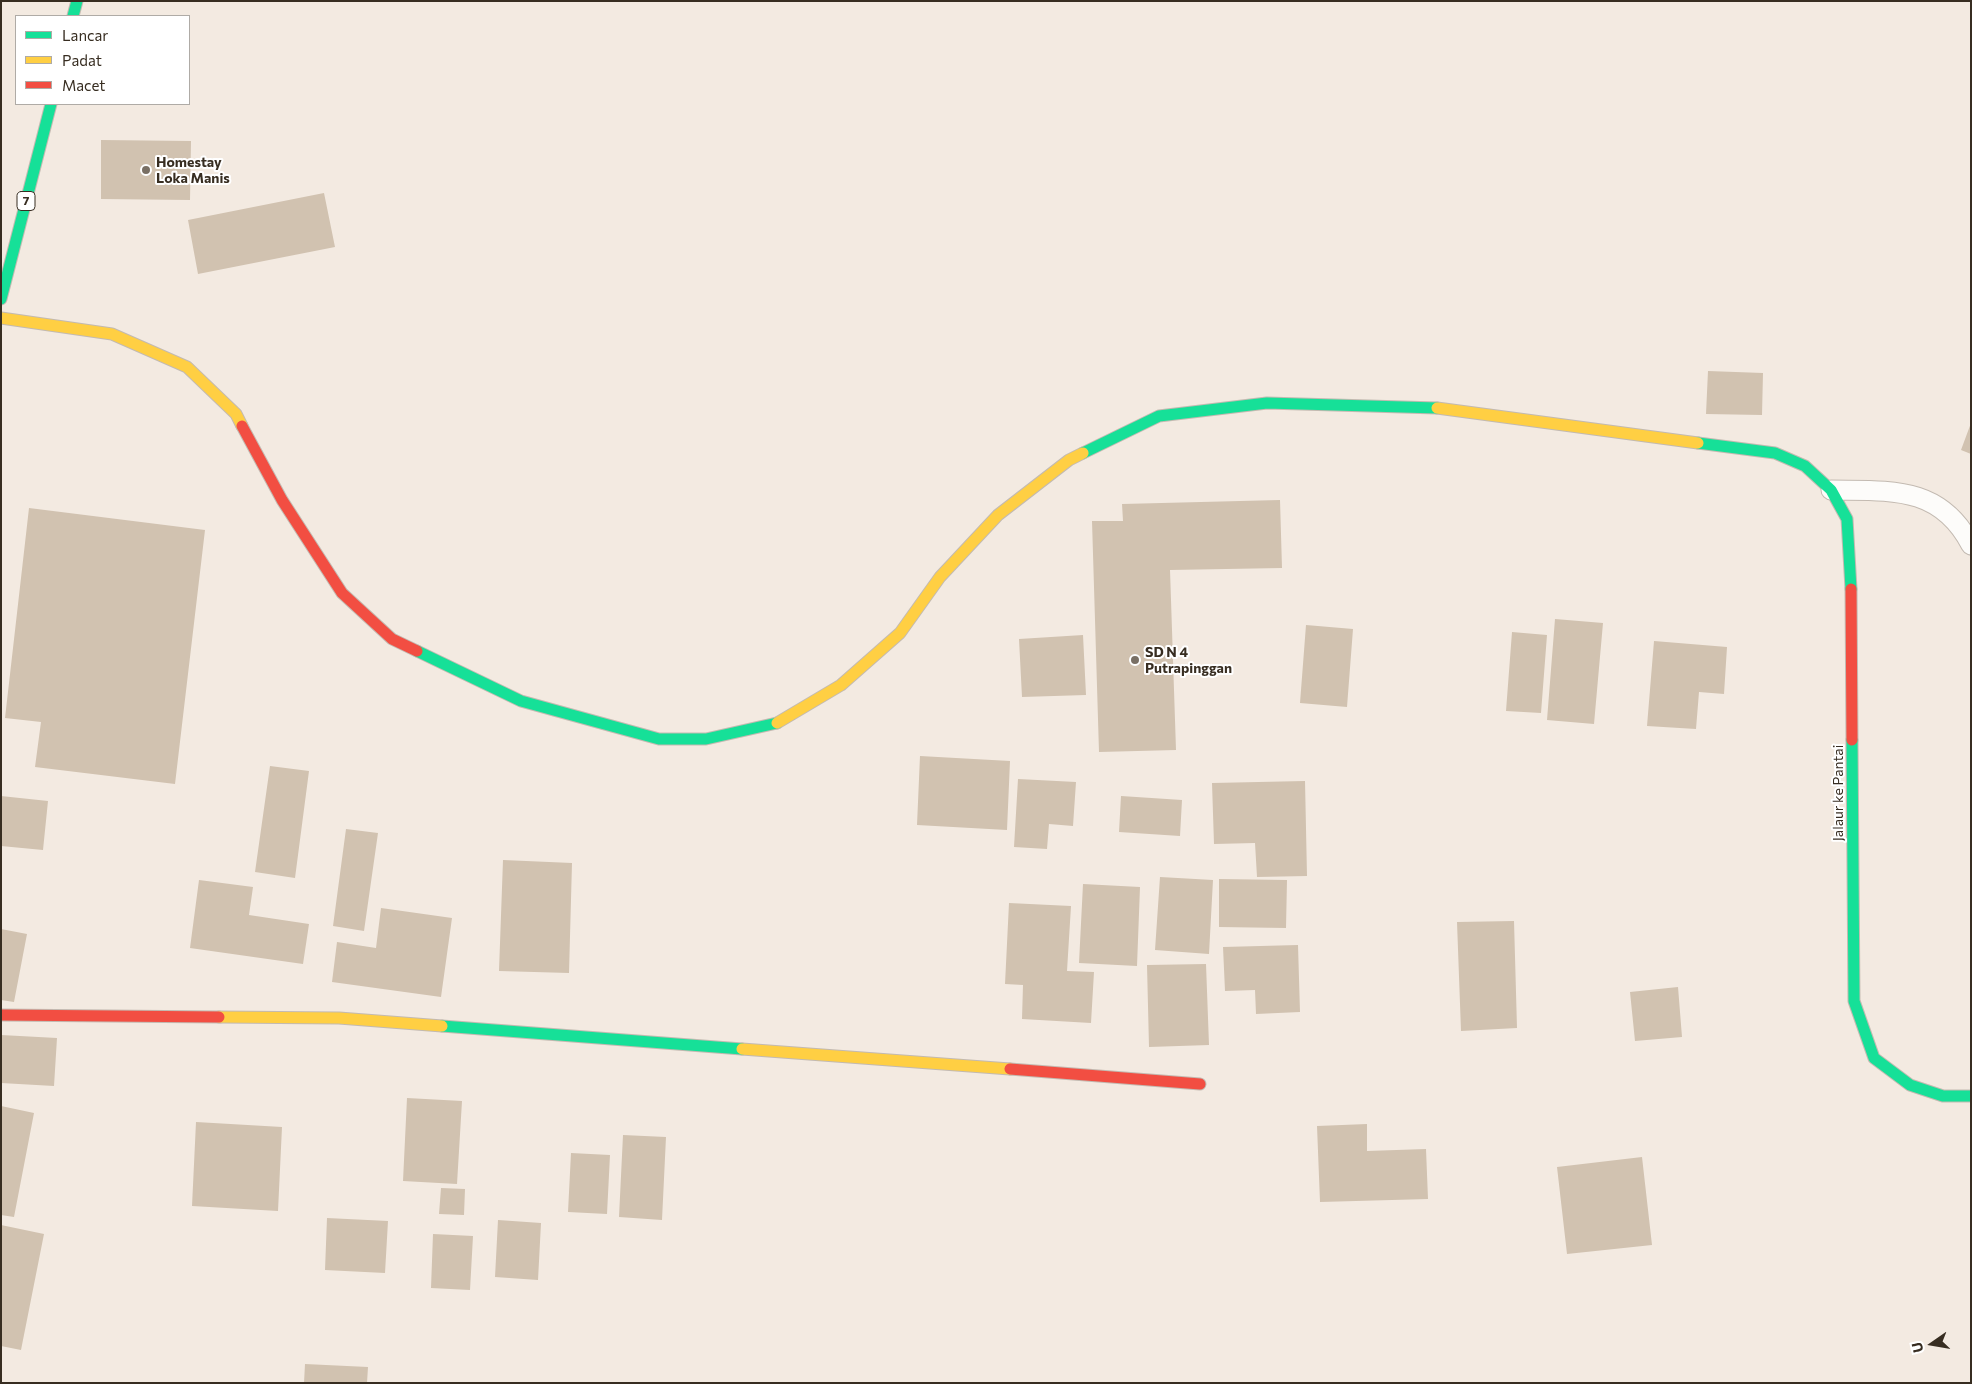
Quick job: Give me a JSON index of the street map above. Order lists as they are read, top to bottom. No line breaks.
{"streets":{"main road":["7","Jalaur ke Pantai"]},"places":["Homestay Loka Manis","SD N 4 Putrapinggan"],"legend":["Lancar","Padat","Macet"],"north":"left"}
